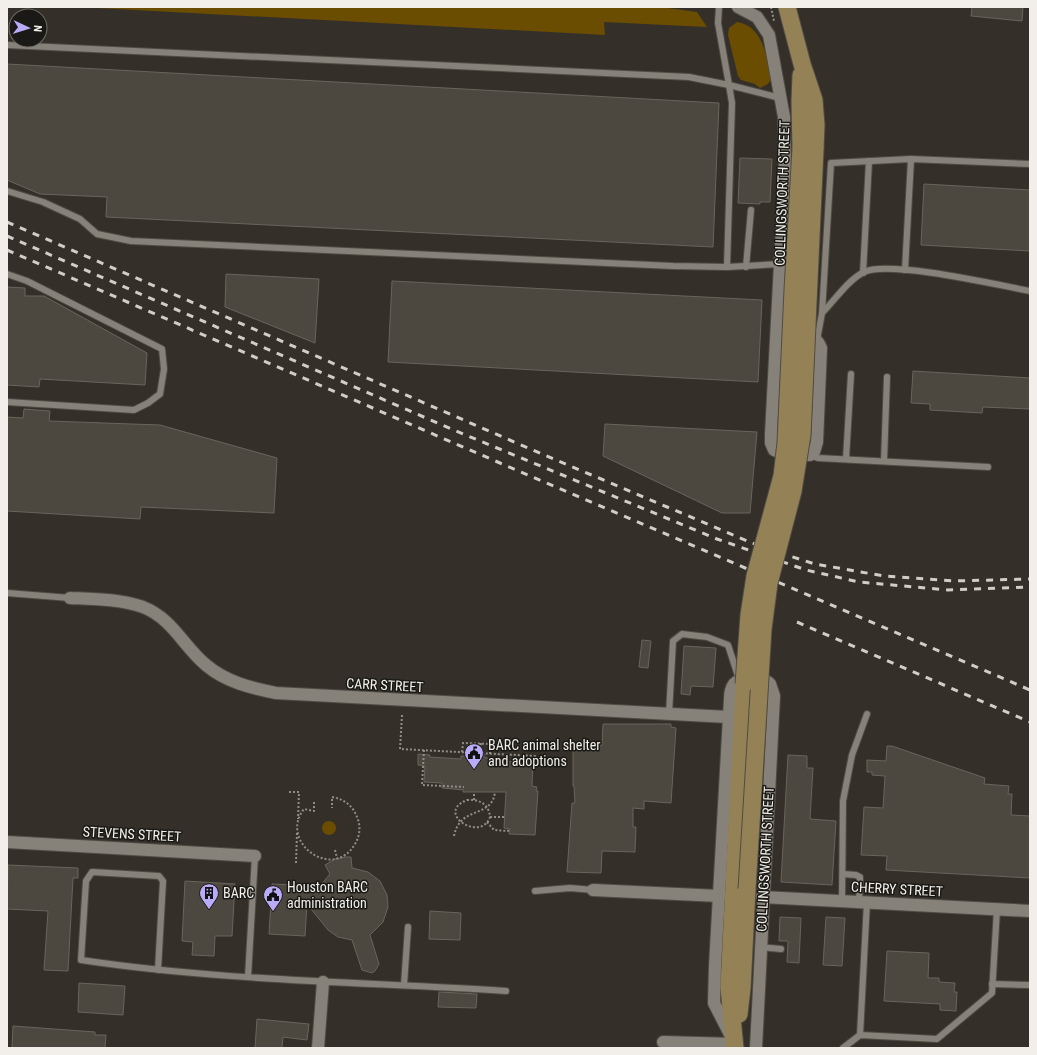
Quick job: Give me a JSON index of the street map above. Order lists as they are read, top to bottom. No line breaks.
{"streets":{"main road":["COLLINGSWORTH STREET"],"street":["CARR STREET","STEVENS STREET","CHERRY STREET"]},"crossings":[["COLLINGSWORTH STREET","CHERRY STREET"]],"places":{"public building":["BARC animal shelter and adoptions","Houston BARC administration"],"building":["BARC"]},"north":"right"}
